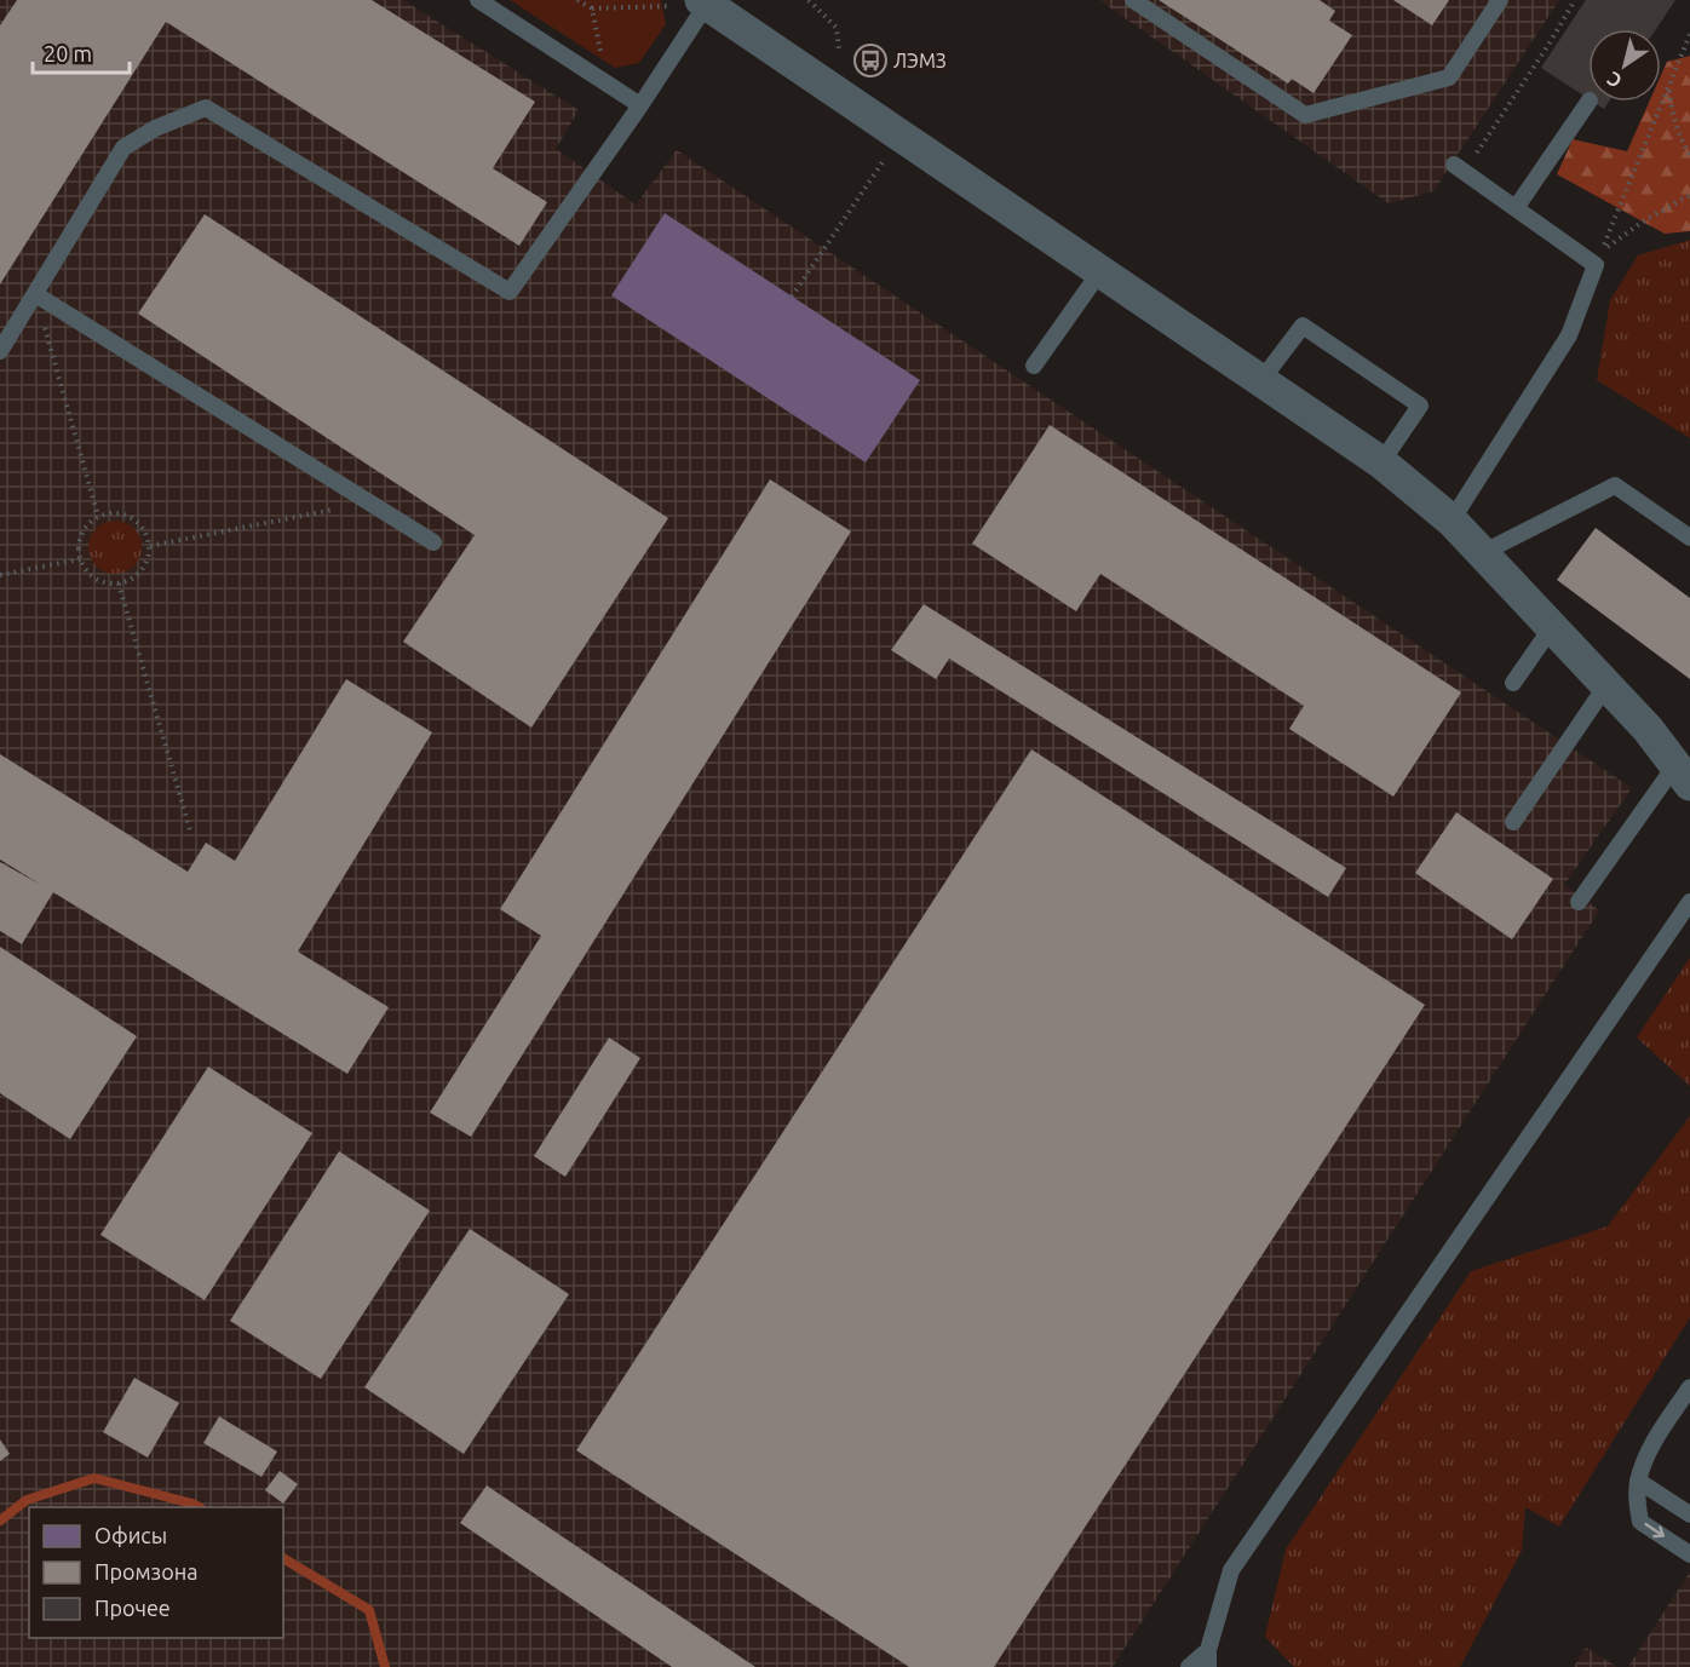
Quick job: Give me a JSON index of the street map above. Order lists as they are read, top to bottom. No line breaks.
{"places":{"bus stop":["ЛЭМЗ"]},"legend":["Офисы","Промзона","Прочее"],"scale_bar":"20 m","north":"bottom left"}
